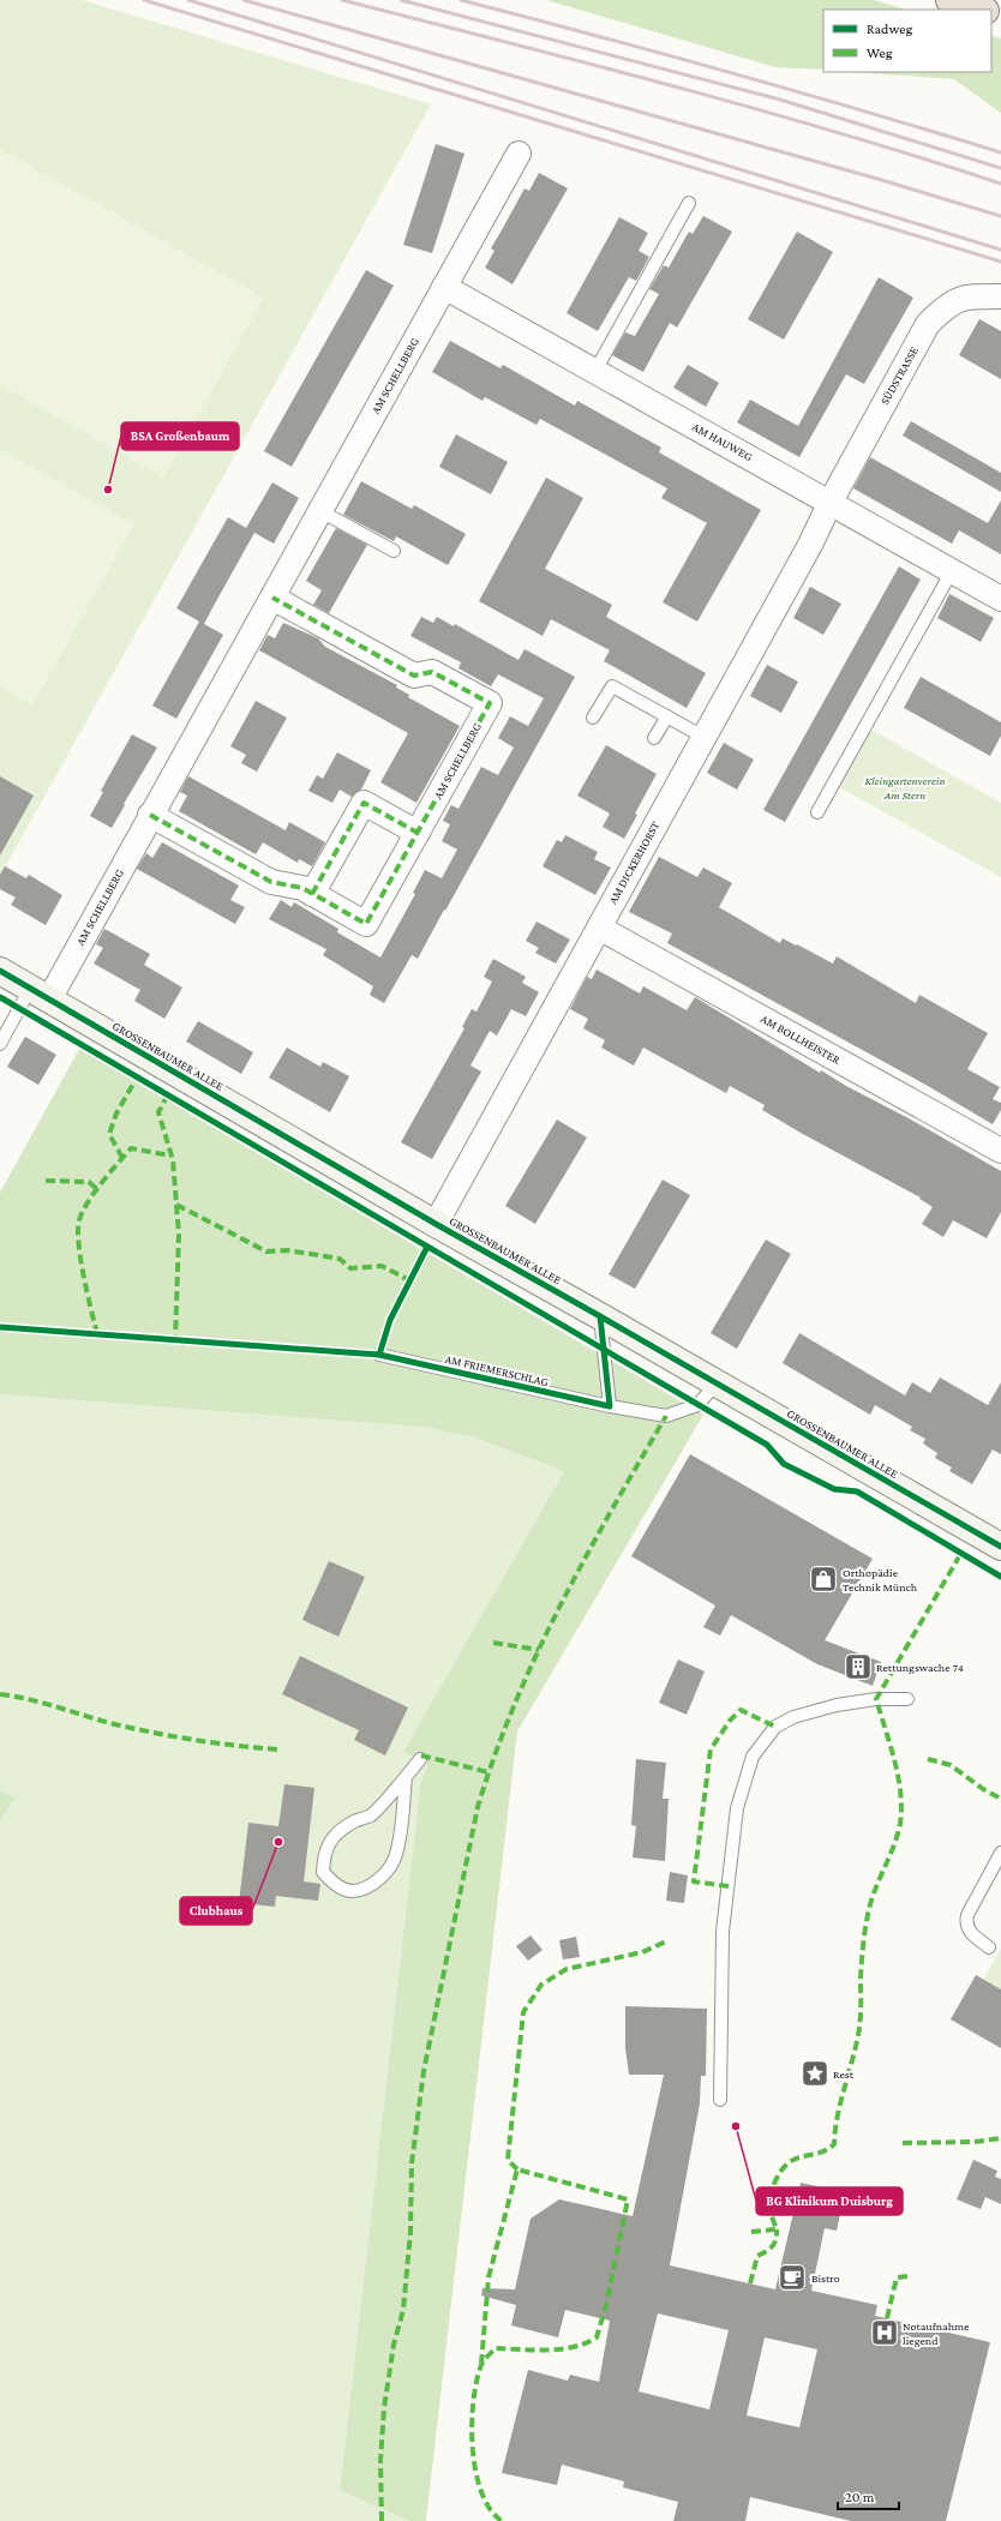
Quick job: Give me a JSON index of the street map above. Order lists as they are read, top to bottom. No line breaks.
{"streets":{"main road":["GROSSENBAUMER ALLEE"],"street":["AM SCHELLBERG","SÜDSTRASSE","AM HAUWEG","AM DICKERHORST","AM BOLLHEISTER"],"lane":["AM FRIEMERSCHLAG"]},"crossings":[["AM SCHELLBERG","AM HAUWEG"],["AM SCHELLBERG","GROSSENBAUMER ALLEE"],["SÜDSTRASSE","AM HAUWEG"],["SÜDSTRASSE","AM DICKERHORST"],["AM HAUWEG","AM DICKERHORST"],["AM DICKERHORST","AM BOLLHEISTER"],["AM DICKERHORST","GROSSENBAUMER ALLEE"],["GROSSENBAUMER ALLEE","AM FRIEMERSCHLAG"]],"parks":["Kleingartenverein Am Stern"],"places":{"other":["BSA Großenbaum","Clubhaus","BG Klinikum Duisburg"],"shop":["Orthopädie Technik Münch"],"building":["Rettungswache 74"],"place":["Rest"],"cafe":["Bistro"],"hospital":["Notaufnahme liegend"]},"legend":["Radweg","Weg"],"scale_bar":"20 m"}
